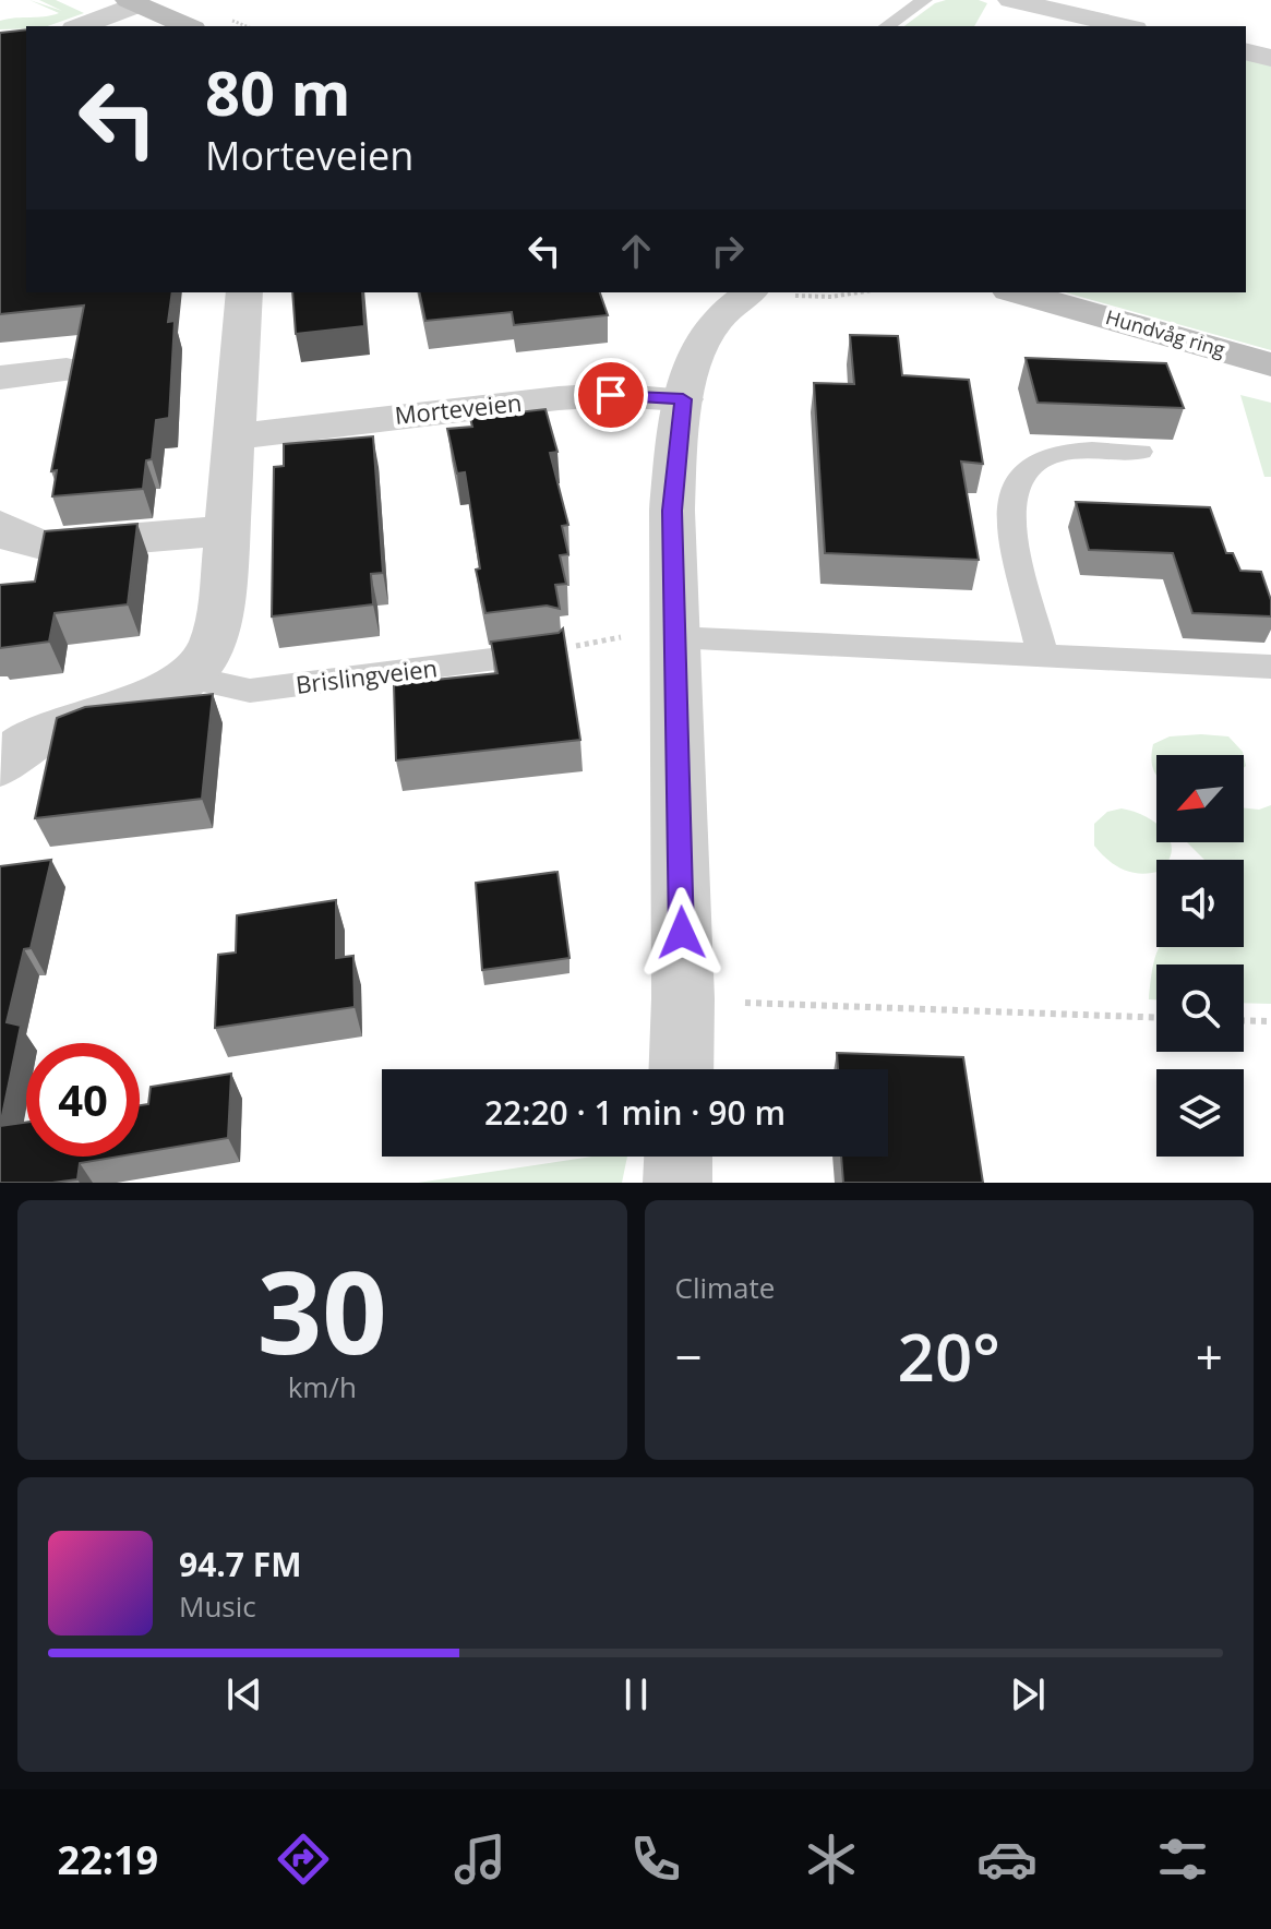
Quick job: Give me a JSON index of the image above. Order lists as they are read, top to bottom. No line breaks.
{"streets":{"main road":["Hundvåg ring"],"street":["Morteveien"],"lane":["Brislingveien"]},"north":"bottom left","page":{"turn":["80 m","Morteveien"],"limit":"40","trip":"22:20 · 1 min · 90 m","tile":[["30","km/h"],"Climate"],"heat":["−","20°","+"],"song":["94.7 FM","Music"],"tabs":"22:19"}}
